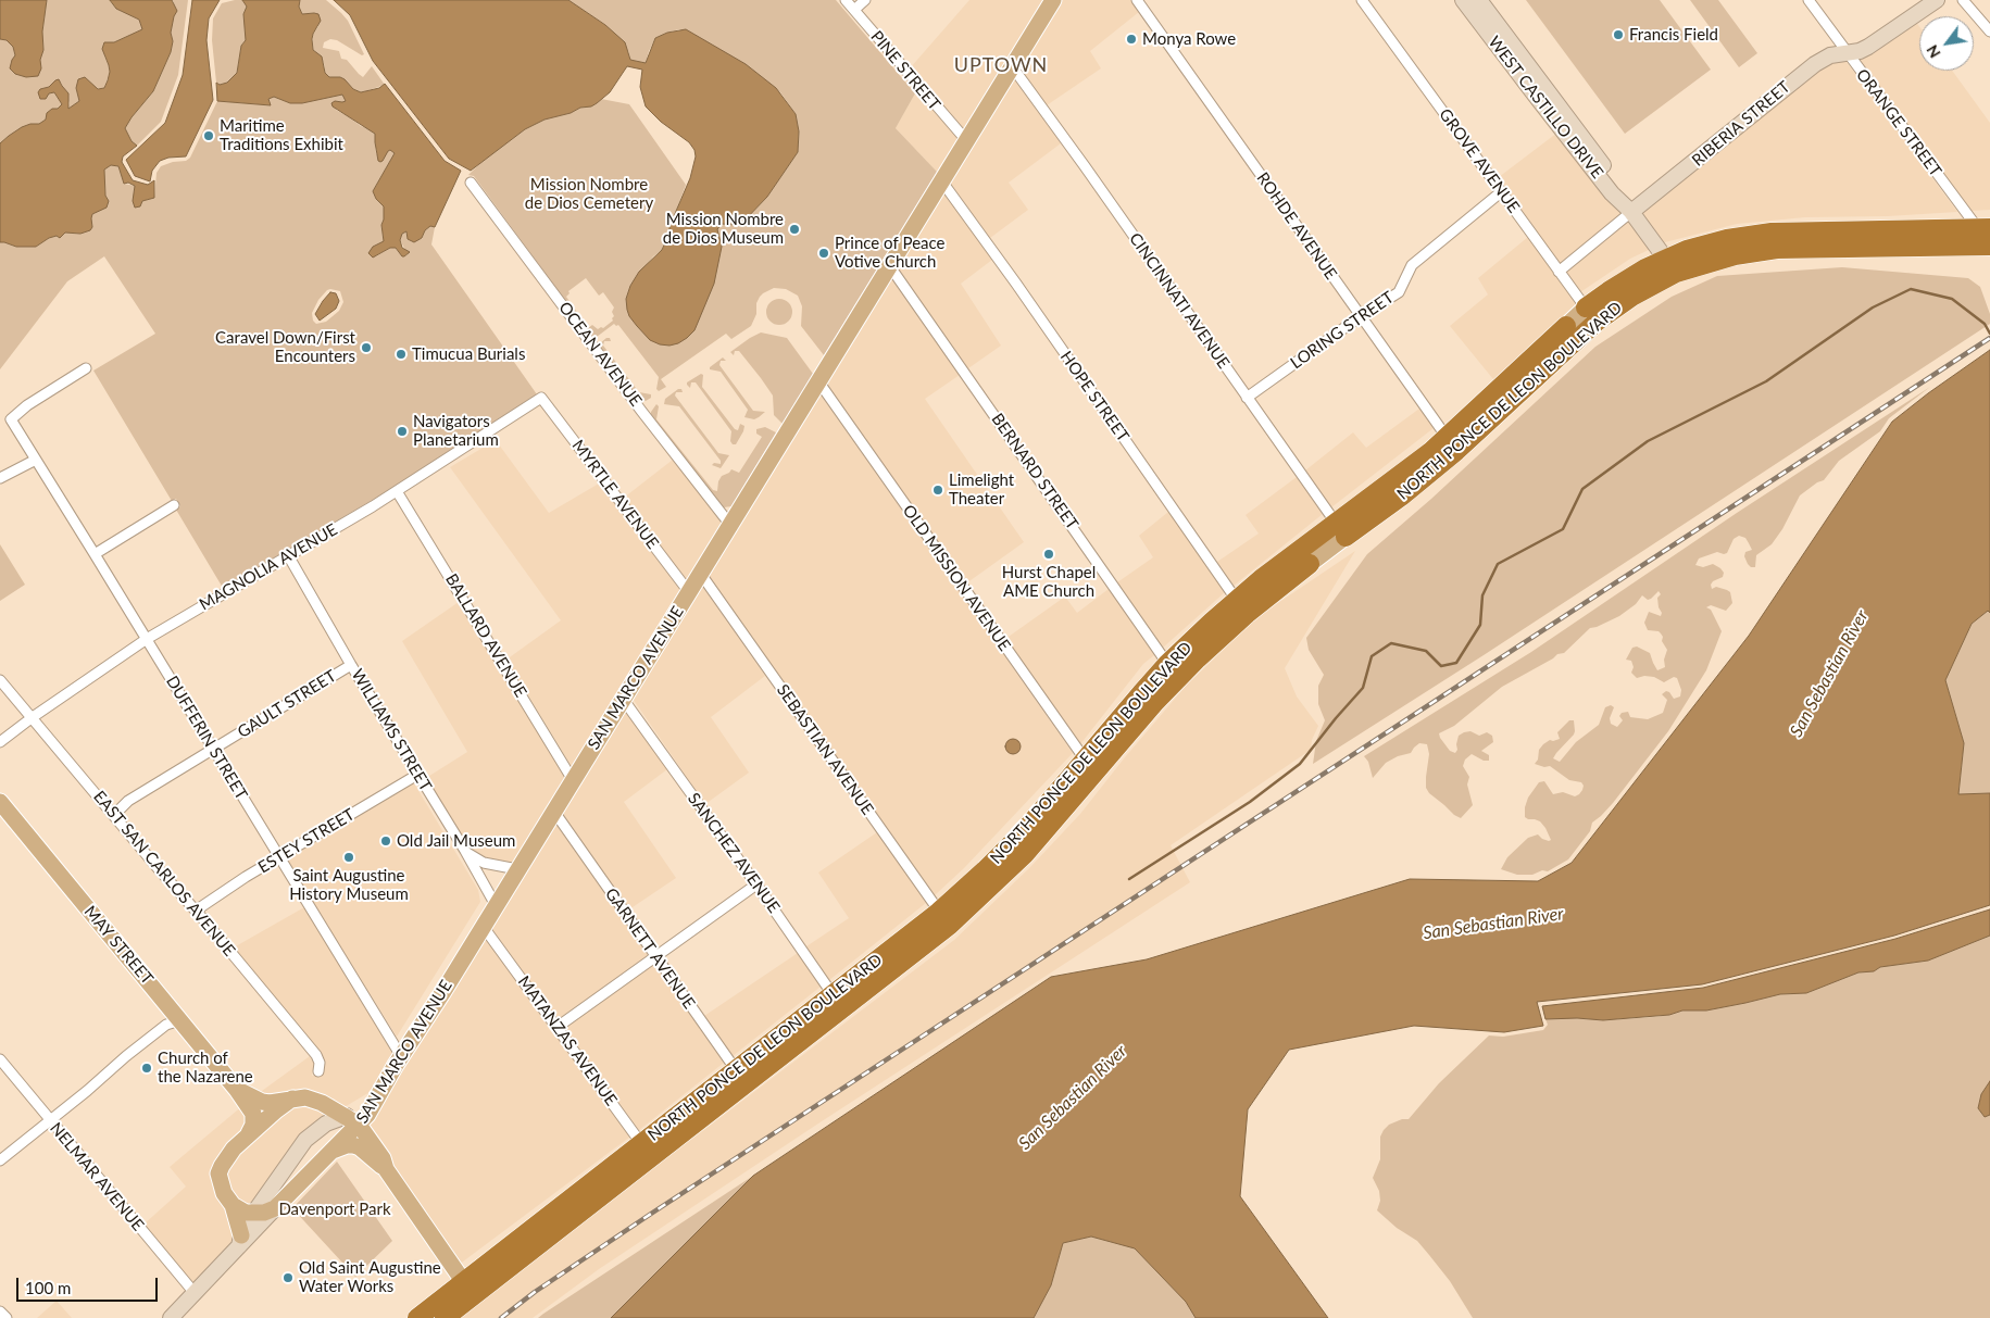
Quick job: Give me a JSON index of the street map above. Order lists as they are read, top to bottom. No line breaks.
{"streets":{"highway":["NORTH PONCE DE LEON BOULEVARD"],"main road":["WEST CASTILLO DRIVE","RIBERIA STREET","SAN MARCO AVENUE","MAY STREET"],"street":["PINE STREET","ORANGE STREET","GROVE AVENUE","ROHDE AVENUE","CINCINNATI AVENUE","LORING STREET","OCEAN AVENUE","HOPE STREET","BERNARD STREET","MYRTLE AVENUE","MAGNOLIA AVENUE","OLD MISSION AVENUE","BALLARD AVENUE","GAULT STREET","WILLIAMS STREET","DUFFERIN STREET","SEBASTIAN AVENUE","ESTEY STREET","SANCHEZ AVENUE","EAST SAN CARLOS AVENUE","GARNETT AVENUE","MATANZAS AVENUE","NELMAR AVENUE"]},"crossings":[["PINE STREET","SAN MARCO AVENUE"],["WEST CASTILLO DRIVE","RIBERIA STREET"],["WEST CASTILLO DRIVE","NORTH PONCE DE LEON BOULEVARD"],["ORANGE STREET","RIBERIA STREET"],["ORANGE STREET","NORTH PONCE DE LEON BOULEVARD"],["RIBERIA STREET","GROVE AVENUE"],["GROVE AVENUE","LORING STREET"],["GROVE AVENUE","NORTH PONCE DE LEON BOULEVARD"],["ROHDE AVENUE","LORING STREET"],["ROHDE AVENUE","NORTH PONCE DE LEON BOULEVARD"],["CINCINNATI AVENUE","LORING STREET"],["CINCINNATI AVENUE","NORTH PONCE DE LEON BOULEVARD"],["CINCINNATI AVENUE","SAN MARCO AVENUE"],["OCEAN AVENUE","SAN MARCO AVENUE"],["HOPE STREET","NORTH PONCE DE LEON BOULEVARD"],["HOPE STREET","SAN MARCO AVENUE"],["NORTH PONCE DE LEON BOULEVARD","BERNARD STREET"],["NORTH PONCE DE LEON BOULEVARD","OLD MISSION AVENUE"],["NORTH PONCE DE LEON BOULEVARD","SEBASTIAN AVENUE"],["NORTH PONCE DE LEON BOULEVARD","SANCHEZ AVENUE"],["NORTH PONCE DE LEON BOULEVARD","GARNETT AVENUE"],["NORTH PONCE DE LEON BOULEVARD","MATANZAS AVENUE"],["BERNARD STREET","SAN MARCO AVENUE"],["MYRTLE AVENUE","MAGNOLIA AVENUE"],["MYRTLE AVENUE","SAN MARCO AVENUE"],["MAGNOLIA AVENUE","BALLARD AVENUE"],["MAGNOLIA AVENUE","WILLIAMS STREET"],["MAGNOLIA AVENUE","DUFFERIN STREET"],["MAGNOLIA AVENUE","EAST SAN CARLOS AVENUE"],["OLD MISSION AVENUE","SAN MARCO AVENUE"],["BALLARD AVENUE","SAN MARCO AVENUE"],["SAN MARCO AVENUE","WILLIAMS STREET"],["SAN MARCO AVENUE","DUFFERIN STREET"],["SAN MARCO AVENUE","SEBASTIAN AVENUE"],["SAN MARCO AVENUE","SANCHEZ AVENUE"],["SAN MARCO AVENUE","MAY STREET"],["SAN MARCO AVENUE","GARNETT AVENUE"],["SAN MARCO AVENUE","MATANZAS AVENUE"],["GAULT STREET","WILLIAMS STREET"],["GAULT STREET","DUFFERIN STREET"],["GAULT STREET","EAST SAN CARLOS AVENUE"],["WILLIAMS STREET","ESTEY STREET"],["DUFFERIN STREET","ESTEY STREET"],["ESTEY STREET","EAST SAN CARLOS AVENUE"]],"districts":["UPTOWN"],"water":["San Sebastian River"],"parks":["Mission Nombre de Dios Cemetery","Davenport Park"],"places":["Francis Field","Monya Rowe","Maritime Traditions Exhibit","Mission Nombre de Dios Museum","Prince of Peace Votive Church","Caravel Down/First Encounters","Timucua Burials","Navigators Planetarium","Limelight Theater","Hurst Chapel AME Church","Old Jail Museum","Saint Augustine History Museum","Church of the Nazarene","Old Saint Augustine Water Works"],"scale_bar":"100 m","north":"bottom left"}
